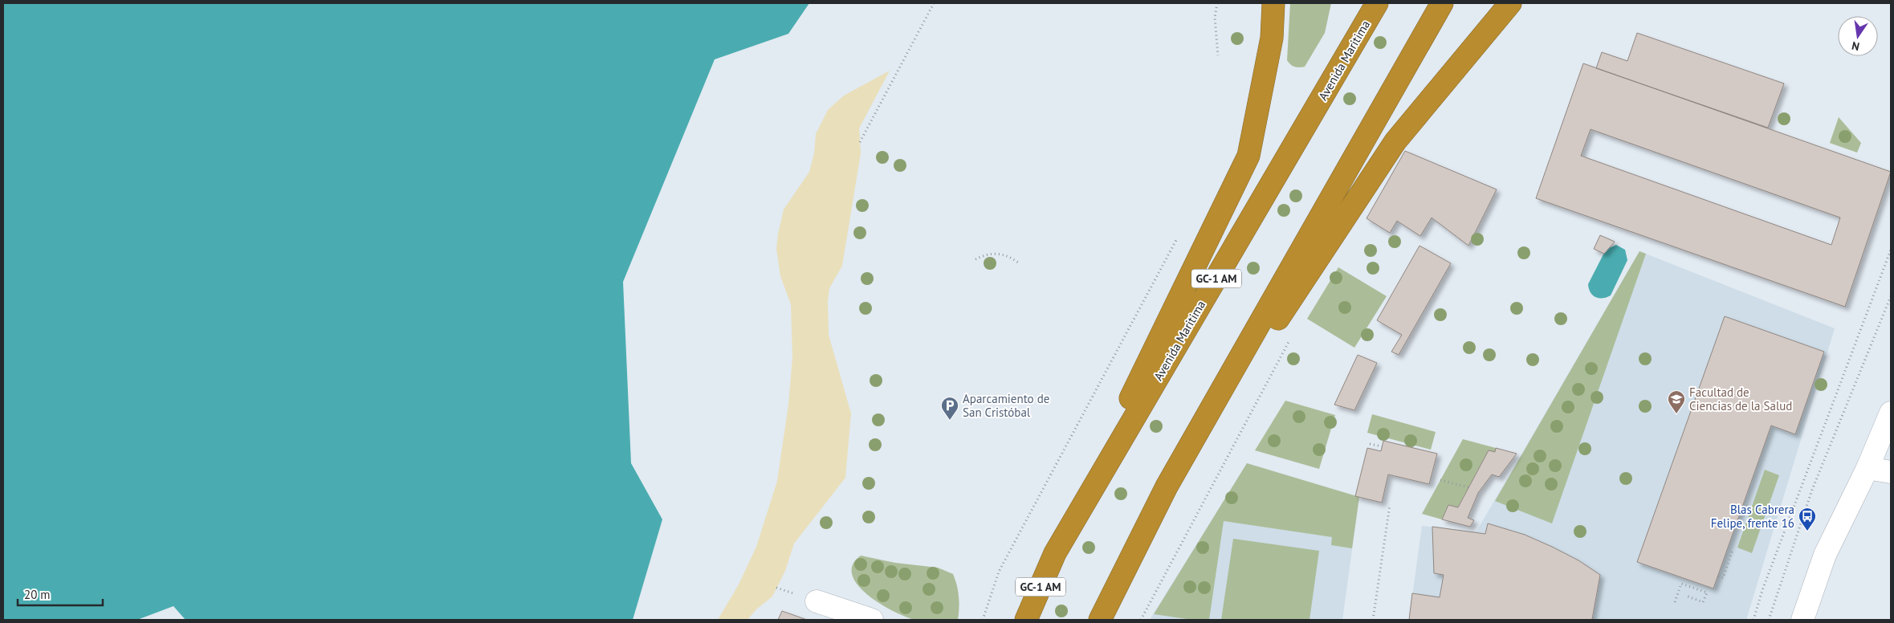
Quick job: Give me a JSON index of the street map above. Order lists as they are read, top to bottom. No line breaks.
{"streets":{"highway":["Avenida Maritima","GC-1 AM"]},"places":{"school or university":["Facultad de Ciencias de la Salud"],"parking":["Aparcamiento de San Cristóbal"],"bus stop":["Blas Cabrera Felipe, frente 16"]},"scale_bar":"20 m","north":"bottom"}
